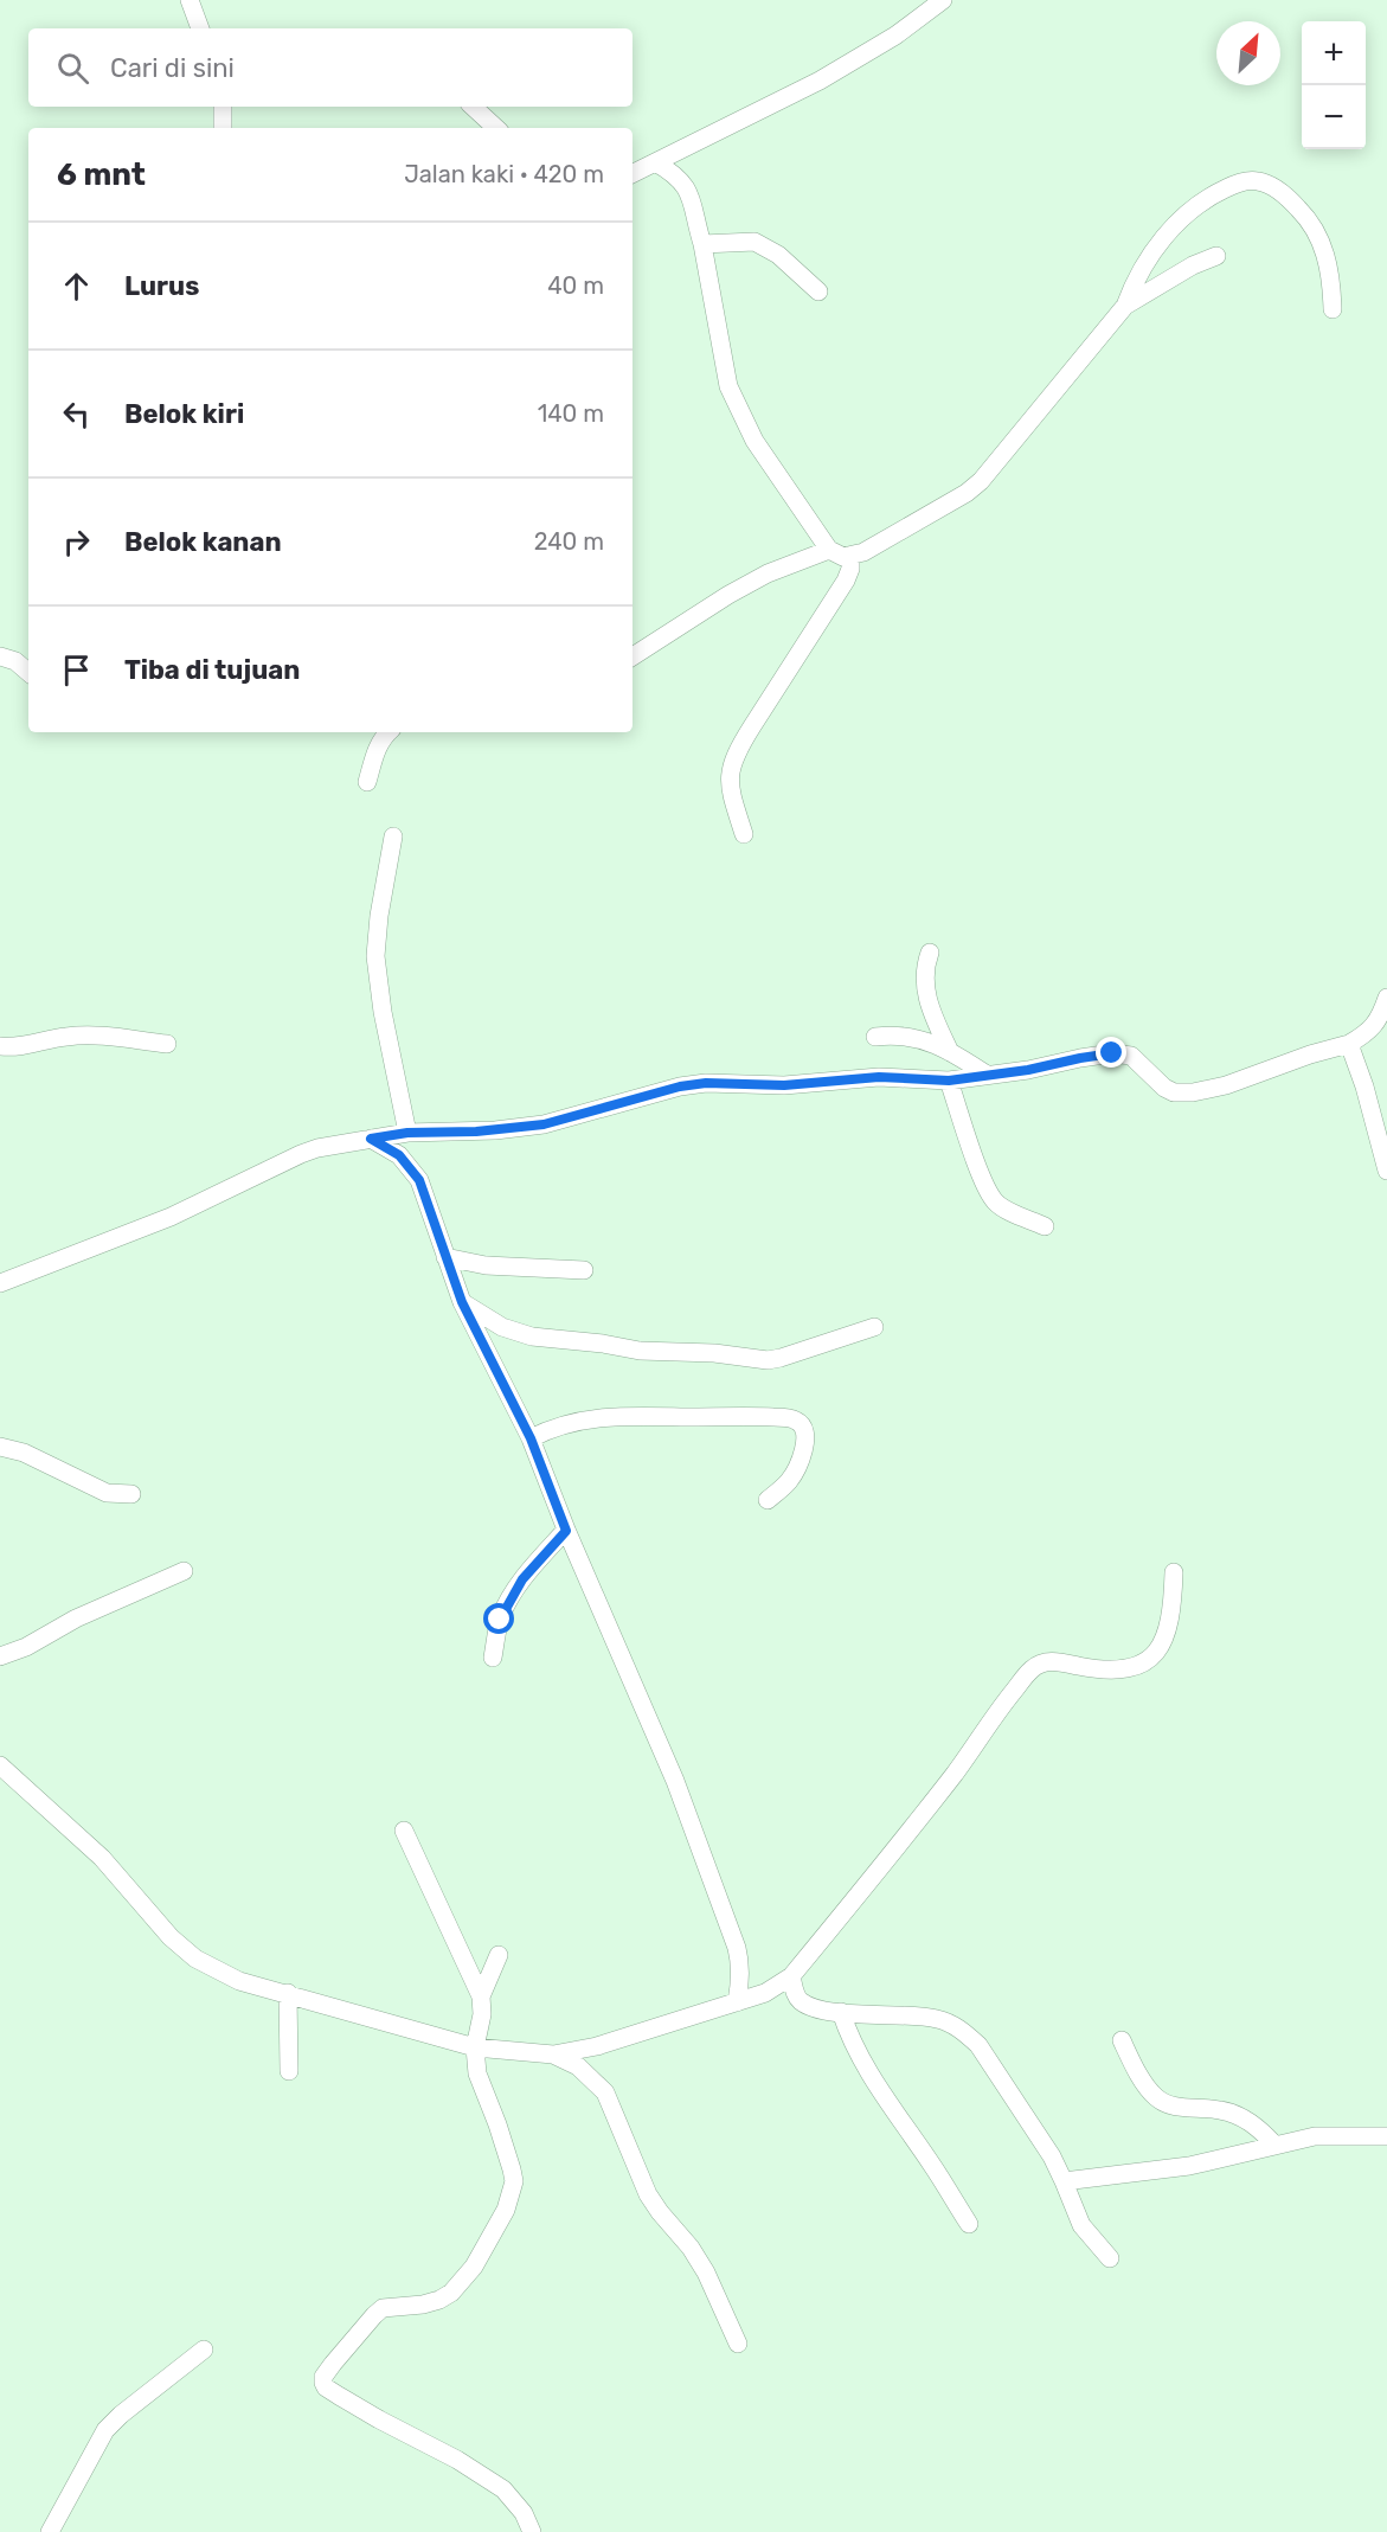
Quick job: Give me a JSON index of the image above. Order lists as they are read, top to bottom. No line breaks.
{"north":"top right","page":{"map_buttons":["+","−"],"search":"Cari di sini","heading":["6 mnt","Jalan kaki · 420 m"],"list":[["Lurus","40 m"],["Belok kiri","140 m"],["Belok kanan","240 m"],"Tiba di tujuan"]}}
